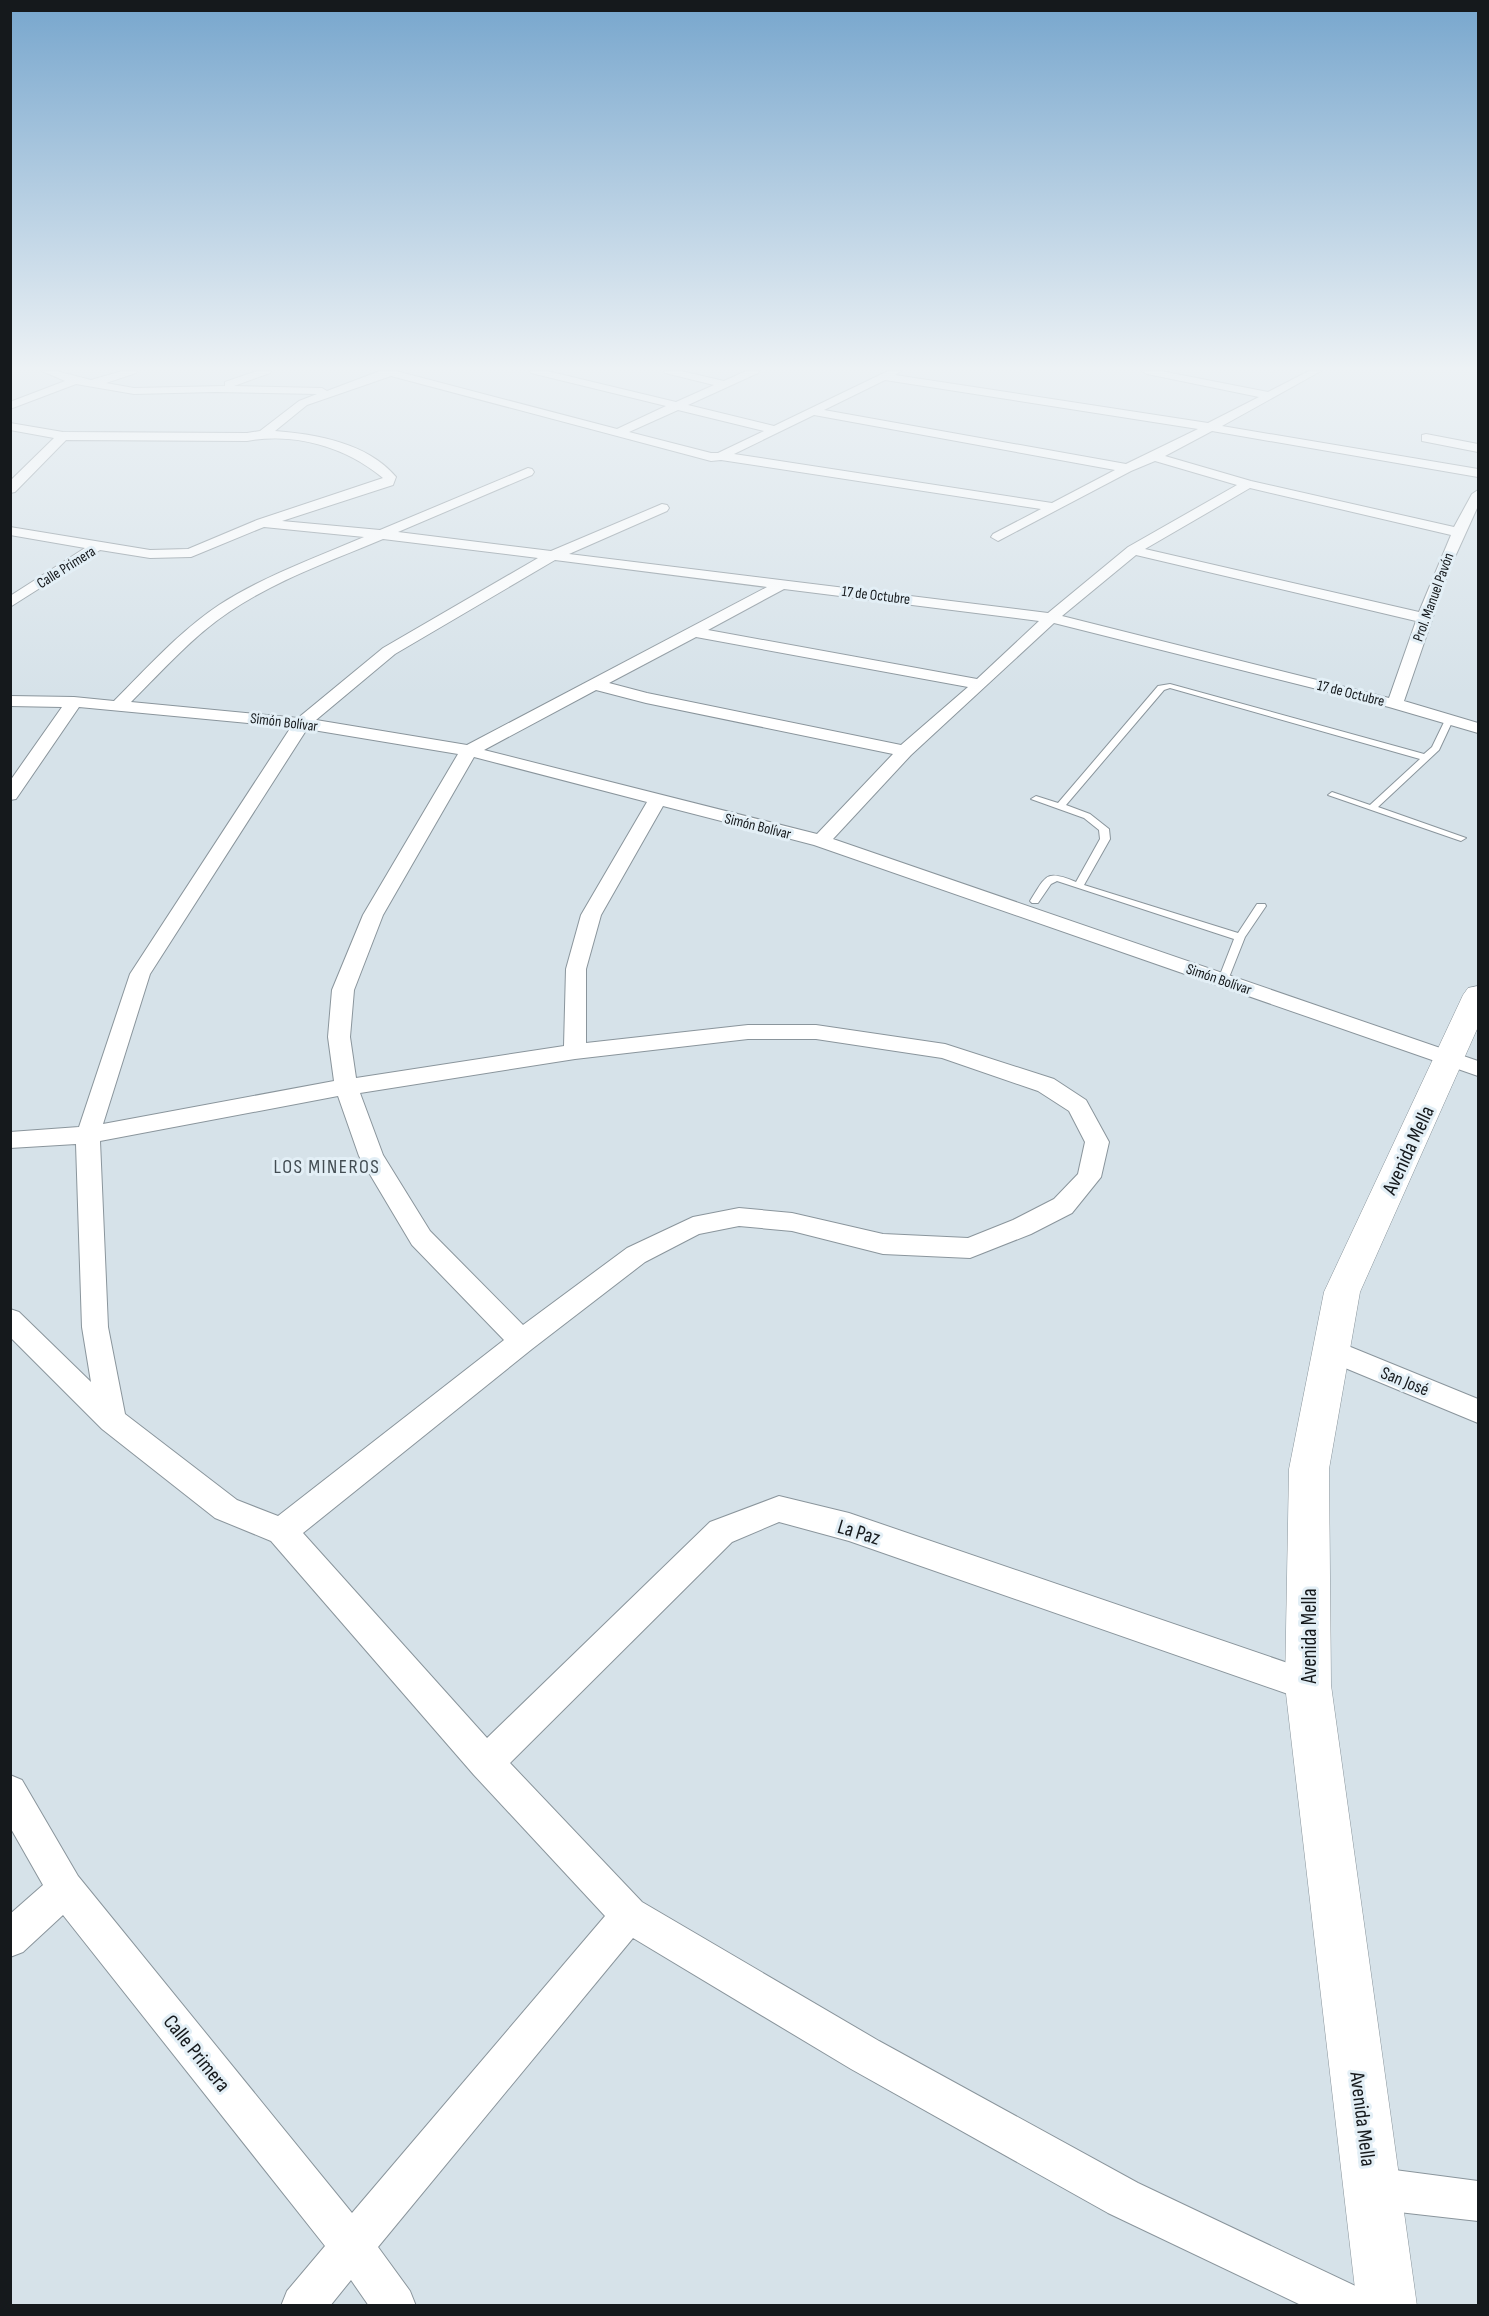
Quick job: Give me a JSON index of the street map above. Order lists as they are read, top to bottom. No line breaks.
{"streets":{"main road":["Avenida Mella"],"street":["Calle Primera","17 de Octubre","Prol. Manuel Pavón","Simón Bolívar","San José","La Paz"]},"crossings":[["Calle Primera","17 de Octubre"],["17 de Octubre","Prol. Manuel Pavón"],["Simón Bolívar","Avenida Mella"],["Avenida Mella","San José"],["Avenida Mella","La Paz"]],"districts":["LOS MINEROS"]}
